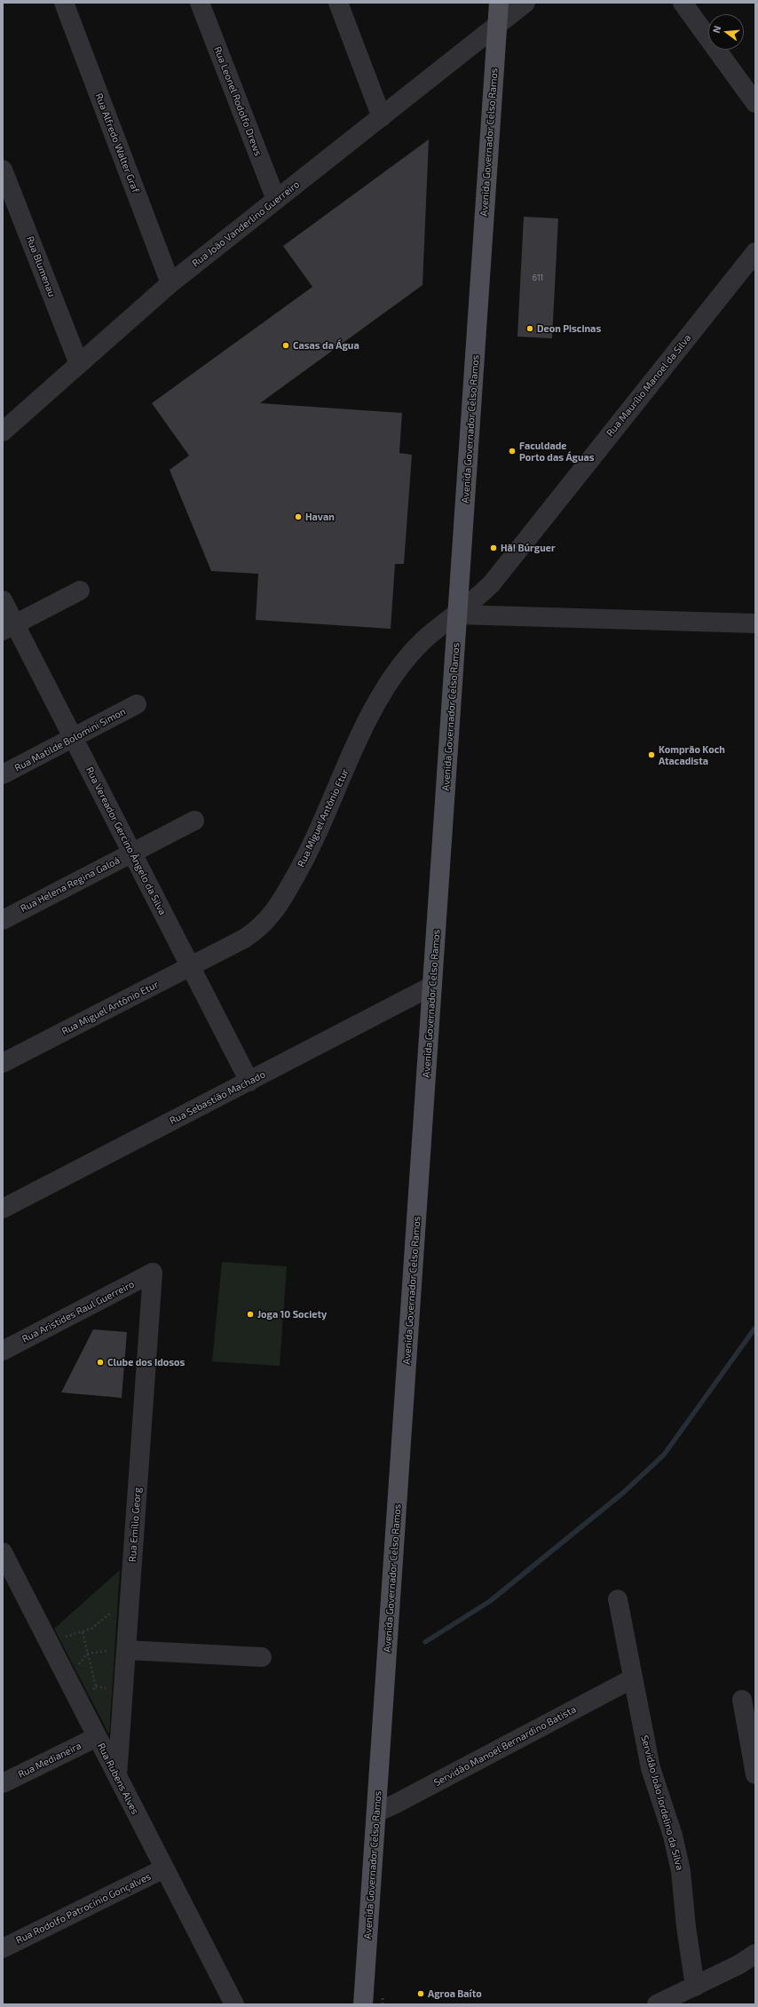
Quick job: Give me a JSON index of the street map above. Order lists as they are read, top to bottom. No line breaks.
{"streets":{"main road":["Avenida Governador Celso Ramos"],"street":["Rua Leonel Rodolfo Drews","Rua Alfredo Walter Graf","Rua João Vanderlino Guerreiro","Rua Blumenau","Rua Maurílio Manoel da Silva","Rua Matilde Bolomini Simon","Rua Miguel Antônio Etur","Rua Vereador Gercino Ângelo da Silva","Rua Helena Regina Galoá","Rua Sebastião Machado","Rua Aristides Raul Guerreiro","Rua Emílio Georg","Servidão Manoel Bernardino Batista","Rua Medianeira","Rua Rubens Alves","Servidão João Jordelino da Silva","Rua Rodolfo Patrocínio Gonçalves"]},"crossings":[["Rua Leonel Rodolfo Drews","Rua João Vanderlino Guerreiro"],["Avenida Governador Celso Ramos","Rua João Vanderlino Guerreiro"],["Avenida Governador Celso Ramos","Rua Maurílio Manoel da Silva"],["Avenida Governador Celso Ramos","Rua Miguel Antônio Etur"],["Avenida Governador Celso Ramos","Rua Sebastião Machado"],["Avenida Governador Celso Ramos","Servidão Manoel Bernardino Batista"],["Rua Alfredo Walter Graf","Rua João Vanderlino Guerreiro"],["Rua João Vanderlino Guerreiro","Rua Blumenau"],["Rua Maurílio Manoel da Silva","Rua Miguel Antônio Etur"],["Rua Matilde Bolomini Simon","Rua Vereador Gercino Ângelo da Silva"],["Rua Miguel Antônio Etur","Rua Vereador Gercino Ângelo da Silva"],["Rua Vereador Gercino Ângelo da Silva","Rua Helena Regina Galoá"],["Rua Vereador Gercino Ângelo da Silva","Rua Sebastião Machado"],["Rua Aristides Raul Guerreiro","Rua Emílio Georg"],["Rua Emílio Georg","Rua Rubens Alves"],["Servidão Manoel Bernardino Batista","Servidão João Jordelino da Silva"],["Rua Medianeira","Rua Rubens Alves"],["Rua Rubens Alves","Rua Rodolfo Patrocínio Gonçalves"]],"places":["Deon Piscinas","Casas da Água","Faculdade Porto das Águas","Havan","Hã! Búrguer","Komprão Koch Atacadista","Joga 10 Society","Clube dos Idosos","Agroa Baíto"],"house_numbers":["611"],"north":"left"}
